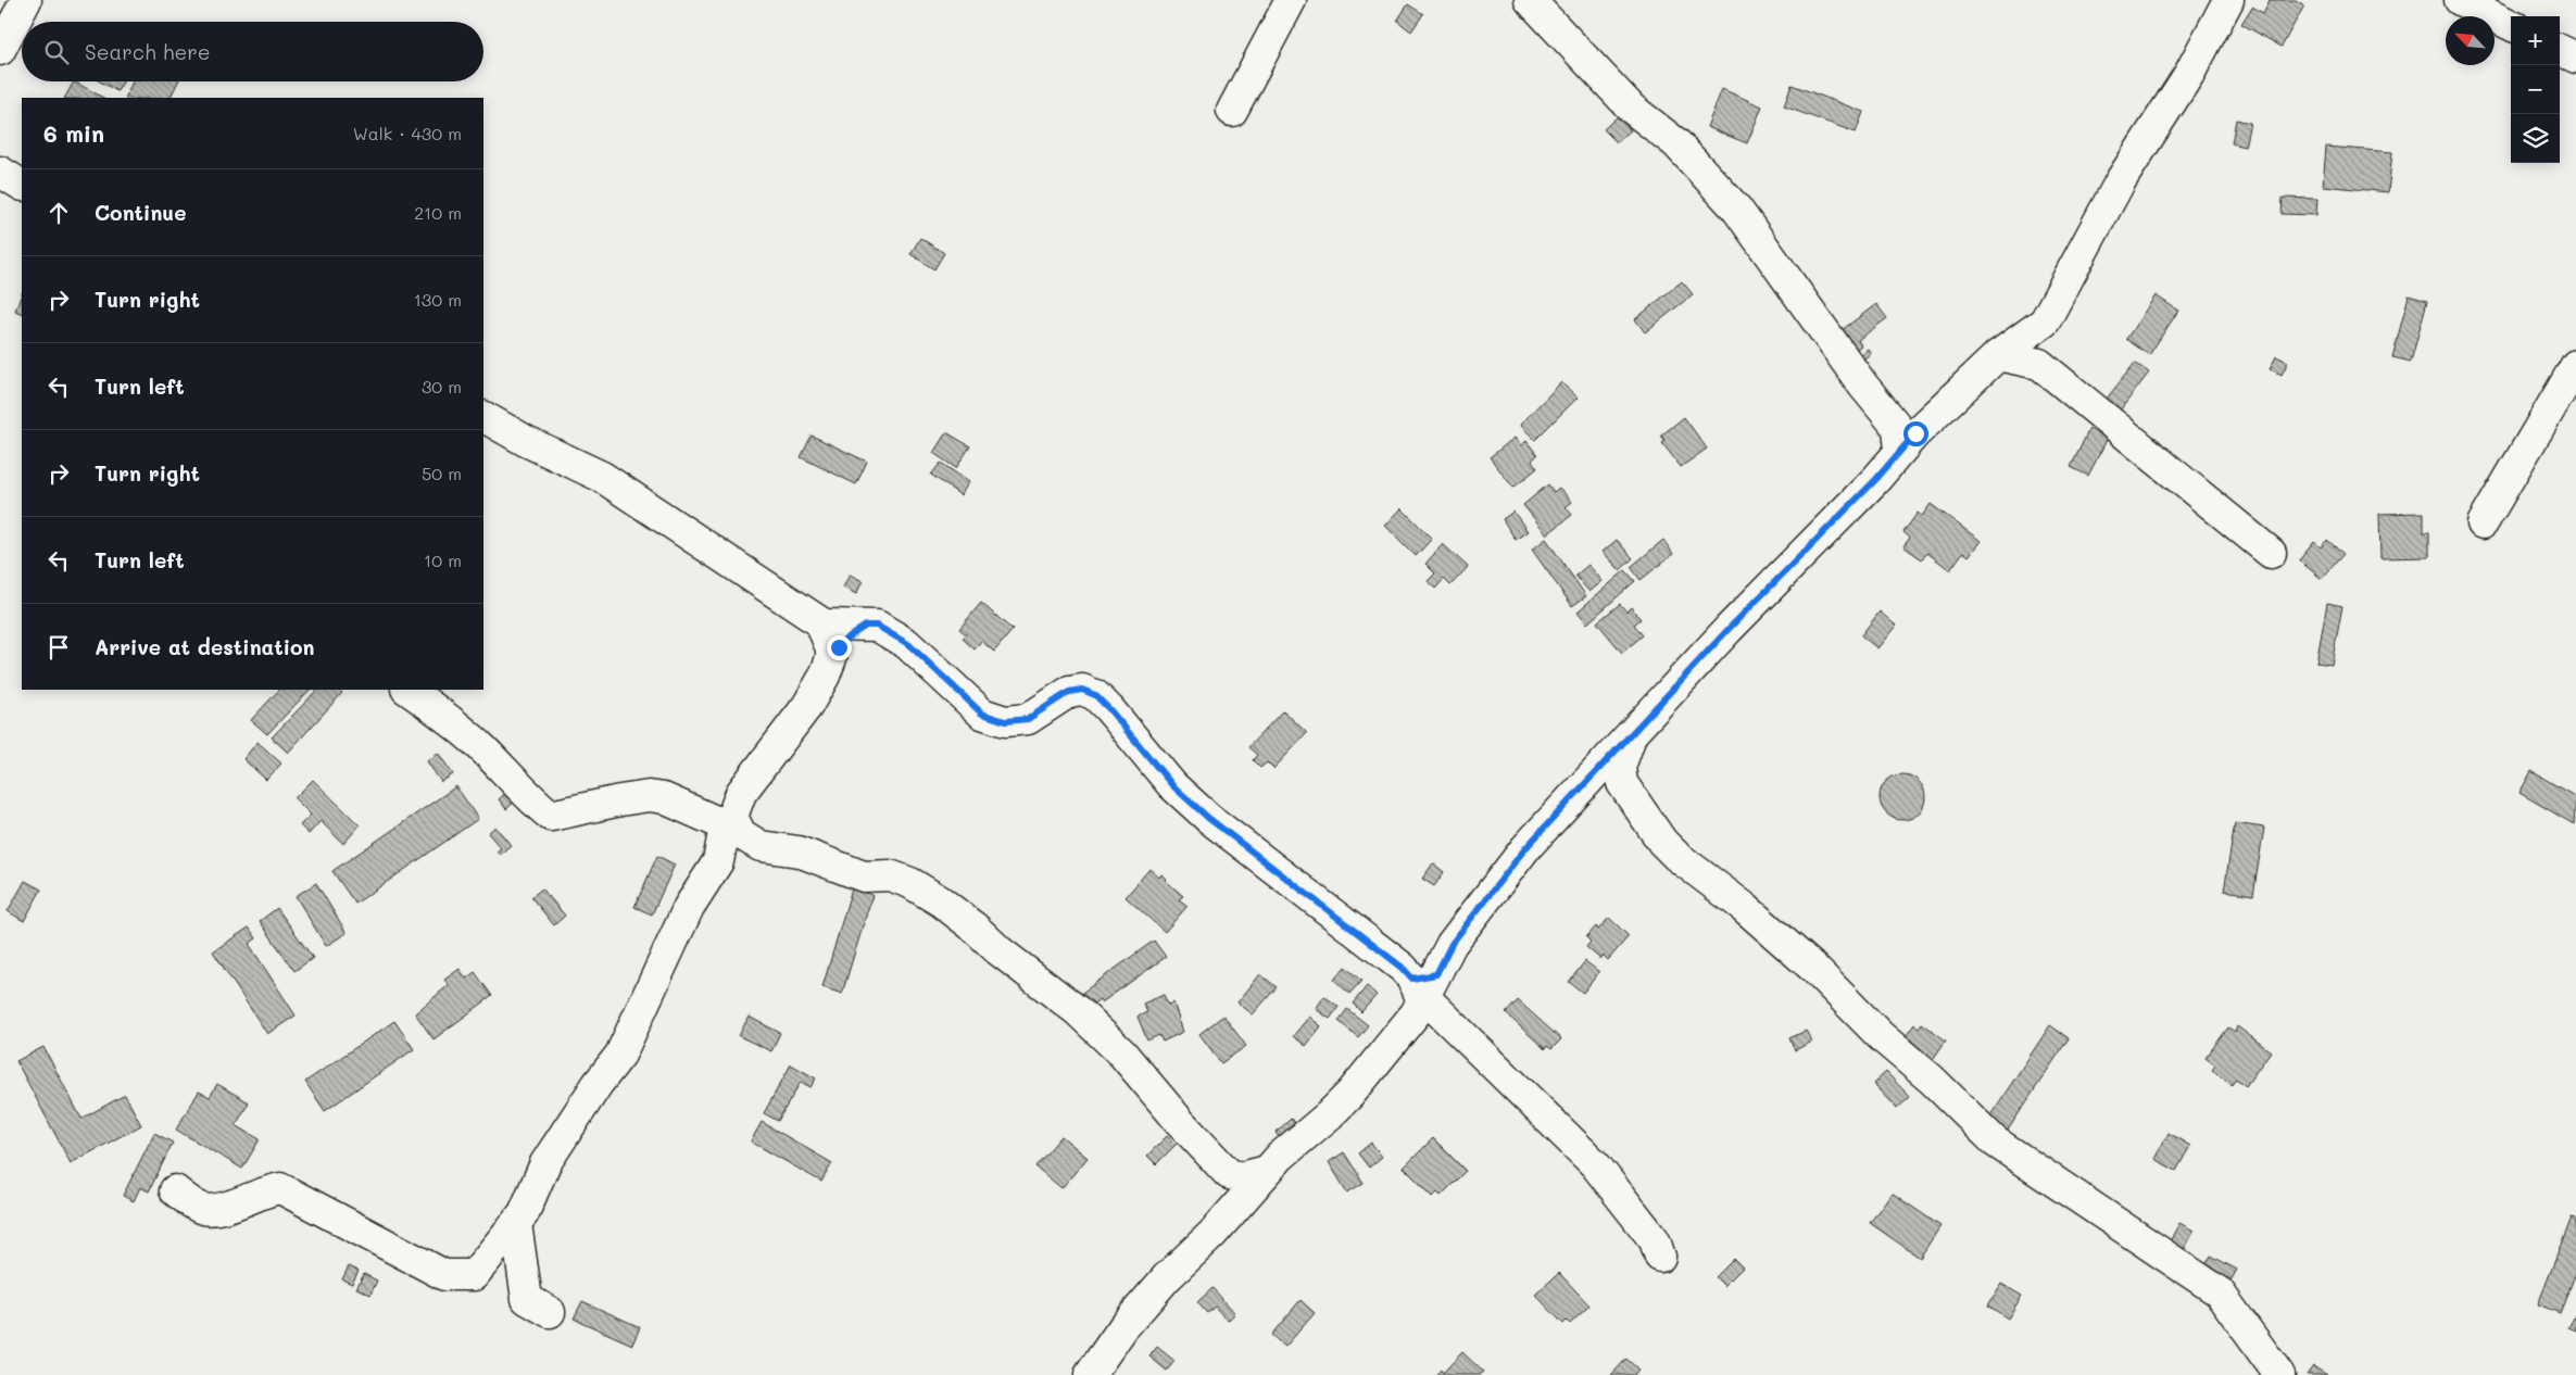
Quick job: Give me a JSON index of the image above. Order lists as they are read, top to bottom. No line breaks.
{"north":"top left","page":{"map_buttons":["+","−"],"search":"Search here","heading":["6 min","Walk · 430 m"],"list":[["Continue","210 m"],["Turn right","130 m"],["Turn left","30 m"],["Turn right","50 m"],["Turn left","10 m"],"Arrive at destination"]}}
